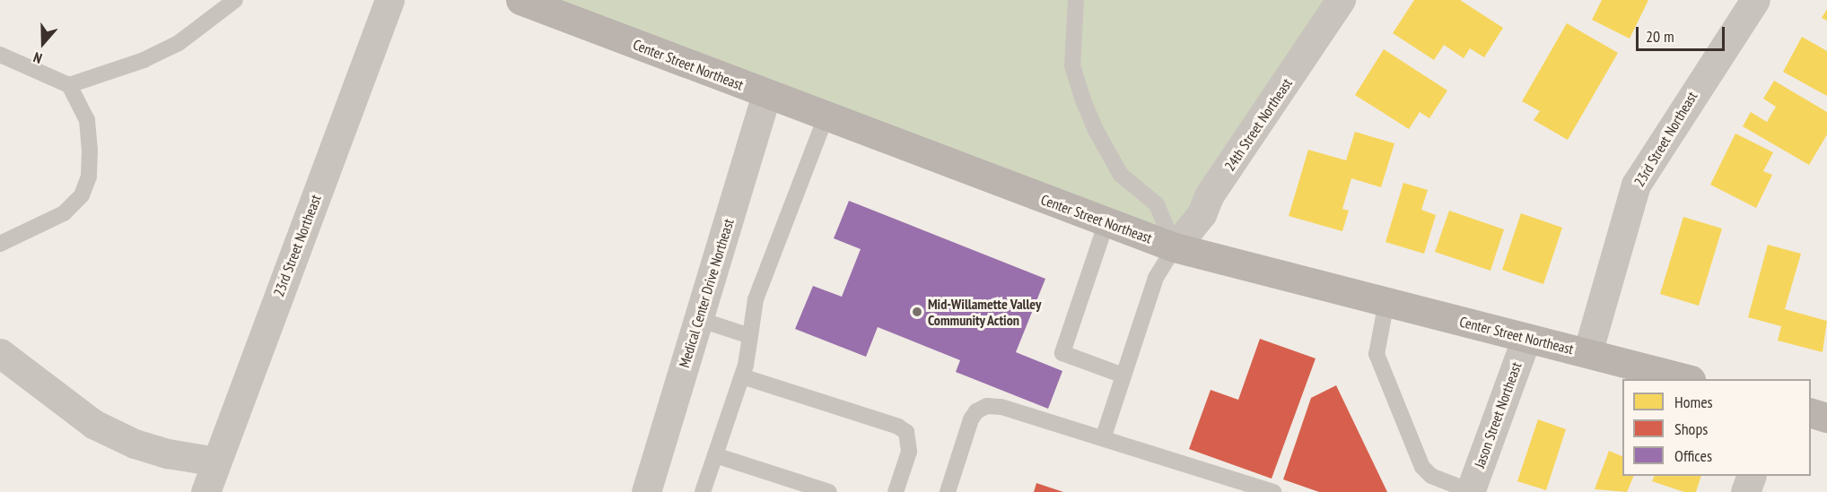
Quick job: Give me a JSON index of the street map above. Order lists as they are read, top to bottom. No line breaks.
{"streets":{"main road":["Center Street Northeast"],"street":["24th Street Northeast","23rd Street Northeast","Medical Center Drive Northeast","Jason Street Northeast"]},"crossings":[["Center Street Northeast","24th Street Northeast"],["Center Street Northeast","23rd Street Northeast"],["Center Street Northeast","Medical Center Drive Northeast"],["Center Street Northeast","Jason Street Northeast"]],"places":["Mid-Willamette Valley Community Action"],"legend":["Homes","Shops","Offices"],"scale_bar":"20 m","north":"bottom"}
